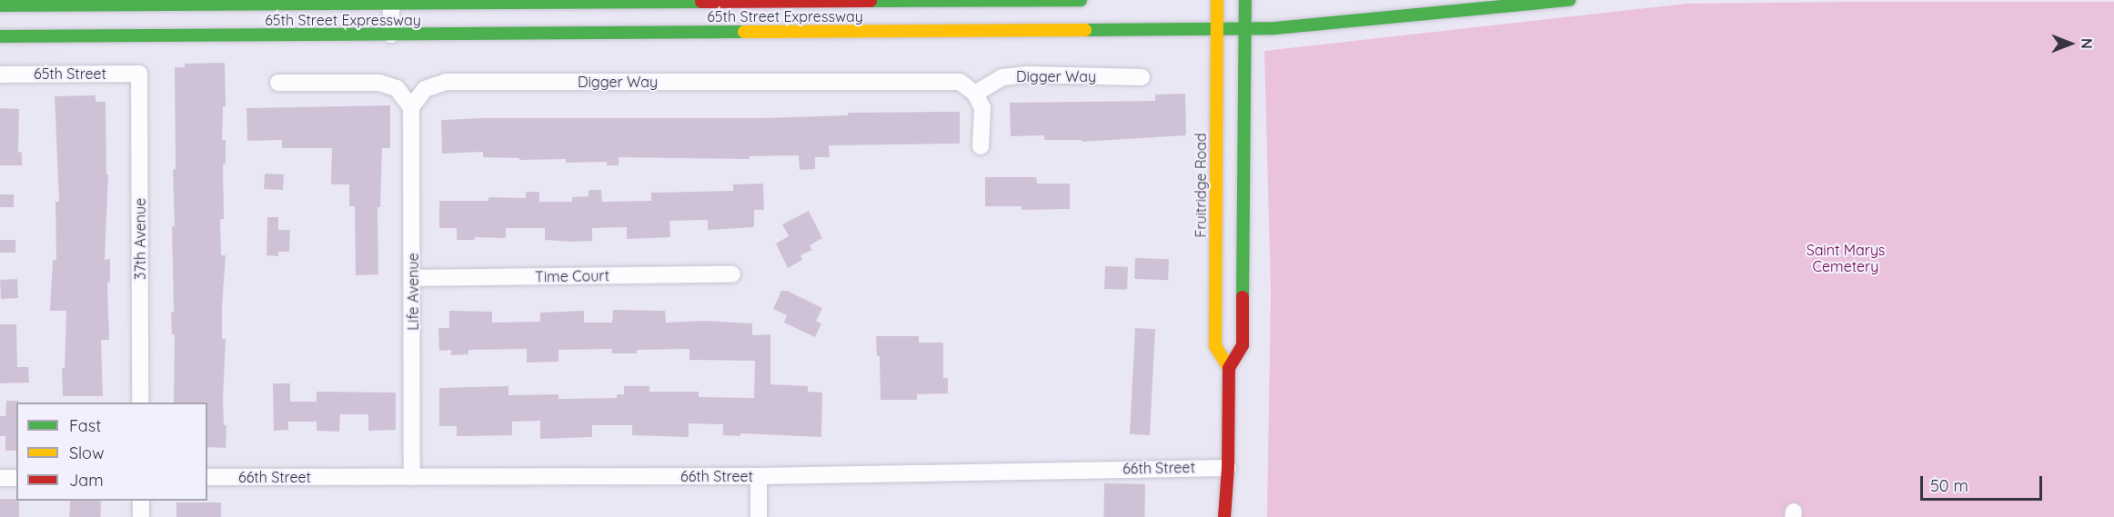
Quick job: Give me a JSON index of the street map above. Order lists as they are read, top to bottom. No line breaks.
{"streets":{"main road":["65th Street Expressway","Fruitridge Road"],"street":["65th Street","Digger Way","37th Avenue","Time Court","Life Avenue","66th Street"]},"crossings":[["65th Street Expressway","Fruitridge Road"],["65th Street","37th Avenue"],["Digger Way","Life Avenue"],["Time Court","Life Avenue"],["Life Avenue","66th Street"]],"parks":["Saint Marys Cemetery"],"legend":["Fast","Slow","Jam"],"scale_bar":"50 m","north":"right"}
